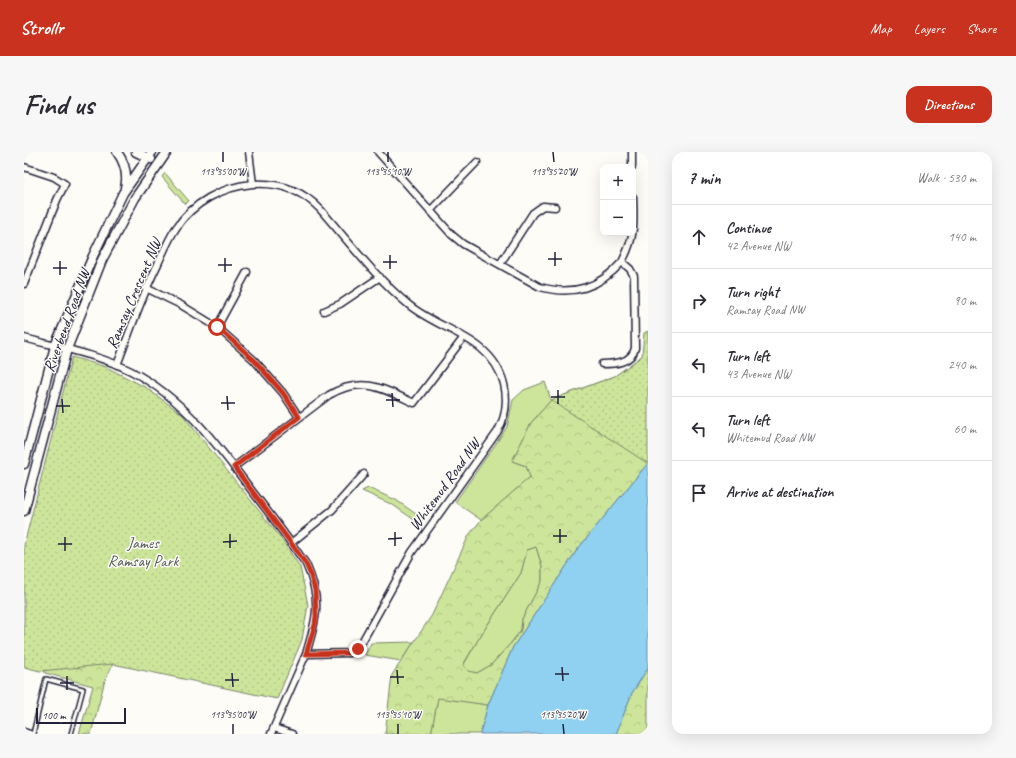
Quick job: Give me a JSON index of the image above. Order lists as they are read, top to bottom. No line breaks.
{"streets":{"street":["Ramsay Crescent NW","Riverbend Road NW","Whitemud Road NW"]},"crossings":[["Ramsay Crescent NW","Whitemud Road NW"]],"parks":["James Ramsay Park"],"scale_bar":"100 m","page":{"header":"Strollr","nav":["Map","Layers","Share"],"buttons":"Directions","title":"Find us","heading":["7 min","Walk · 530 m"],"map_buttons":["+","−"],"list":[["Continue","42 Avenue NW","140 m"],["Turn right","Ramsay Road NW","90 m"],["Turn left","43 Avenue NW","240 m"],["Turn left","Whitemud Road NW","60 m"],"Arrive at destination"],"scale":"100 m"},"coordinates":["113°35'00\"W","113°35'10\"W","113°35'20\"W"]}
